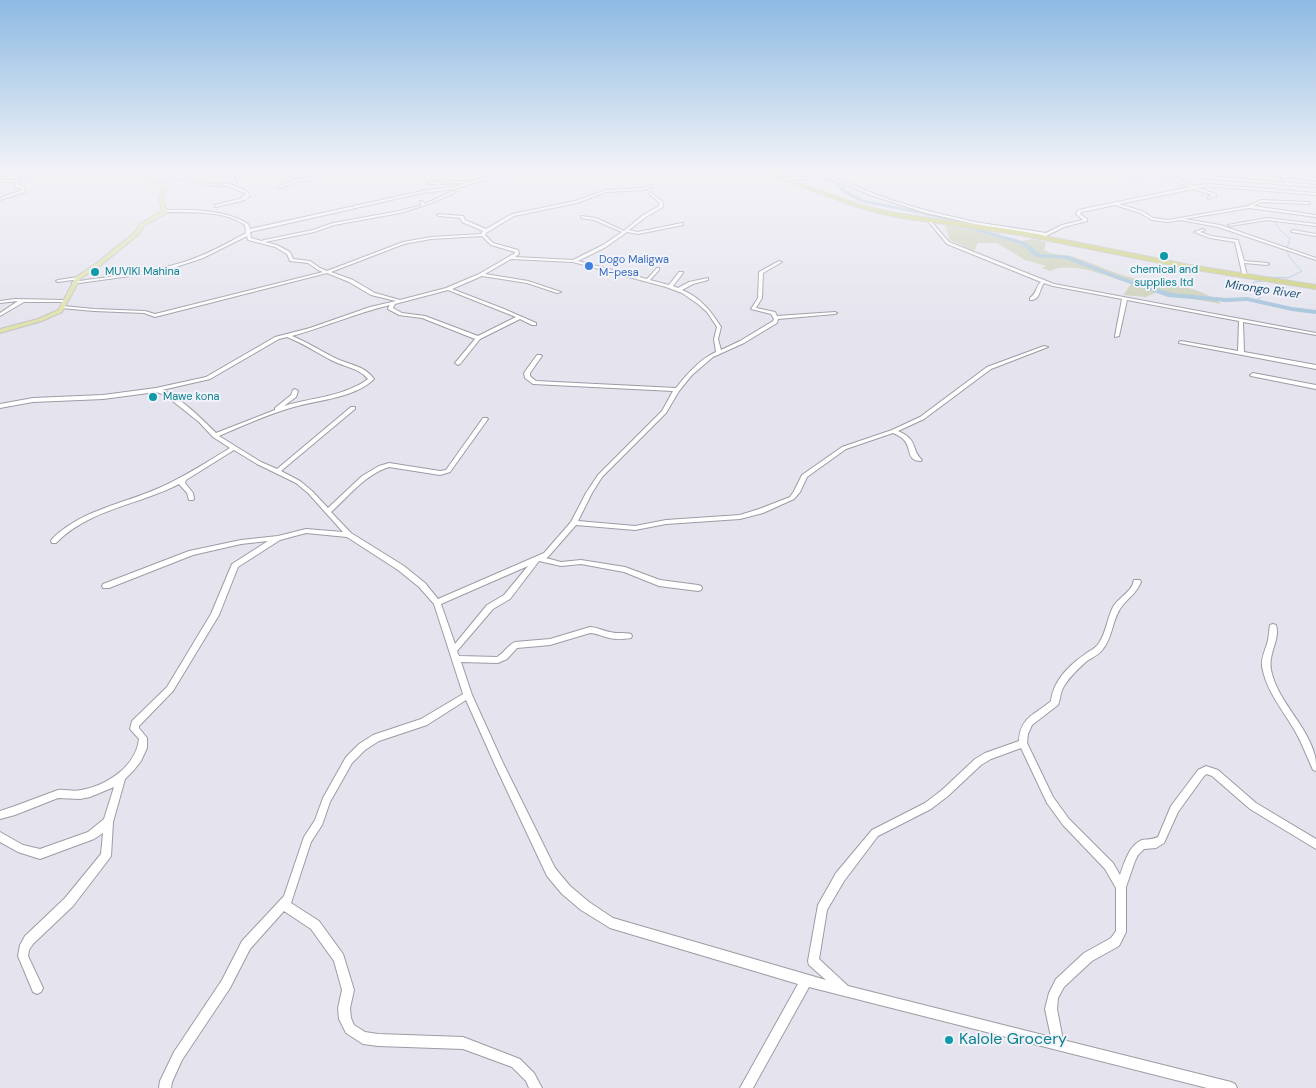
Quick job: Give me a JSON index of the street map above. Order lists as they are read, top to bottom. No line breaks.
{"water":["Mirongo River"],"places":["chemical and supplies ltd","Dogo Maligwa M-pesa","MUVIKI Mahina","Mawe kona","Kalole Grocery"]}
